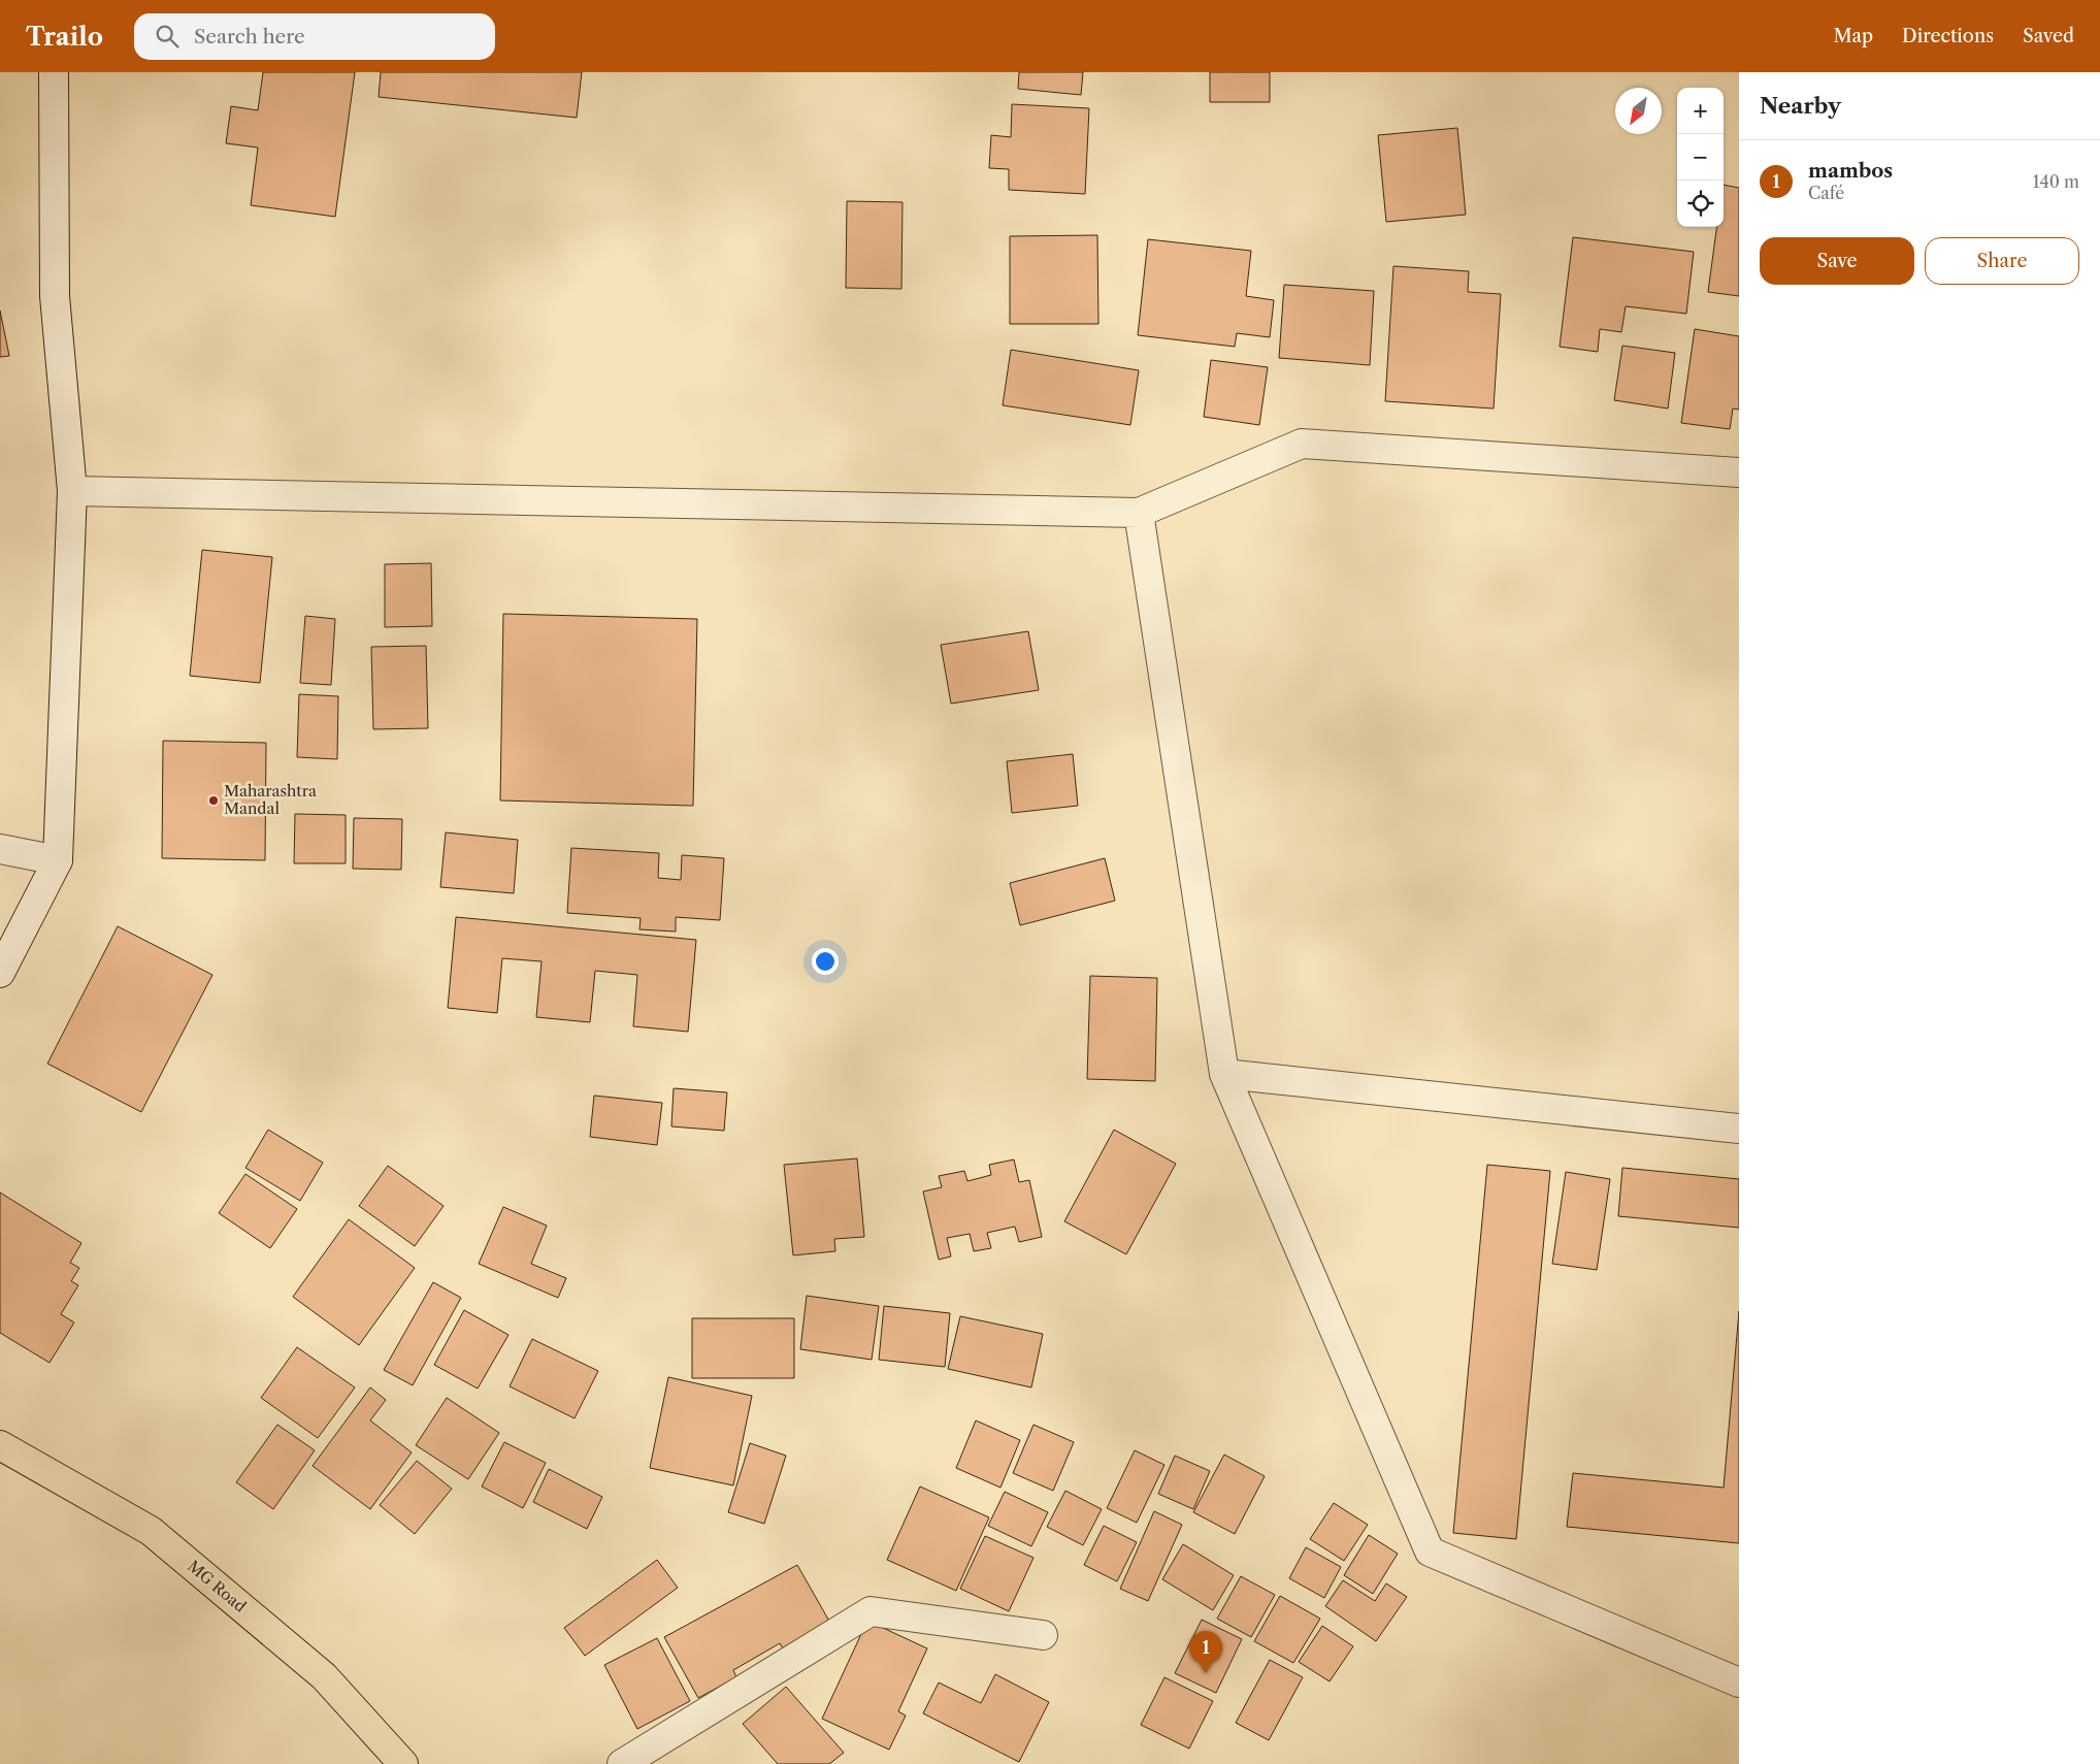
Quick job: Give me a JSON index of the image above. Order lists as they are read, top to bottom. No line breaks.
{"streets":{"main road":["MG Road"]},"places":["Maharashtra Mandal"],"north":"bottom left","page":{"header":"Trailo","search":"Search here","nav":["Map","Directions","Saved"],"heading":"Nearby","map_buttons":["+","−"],"list":[{"mark":"1","name":"mambos","note":"Café","value":"140 m"}],"buttons":["Save","Share"],"pins":"1"}}
